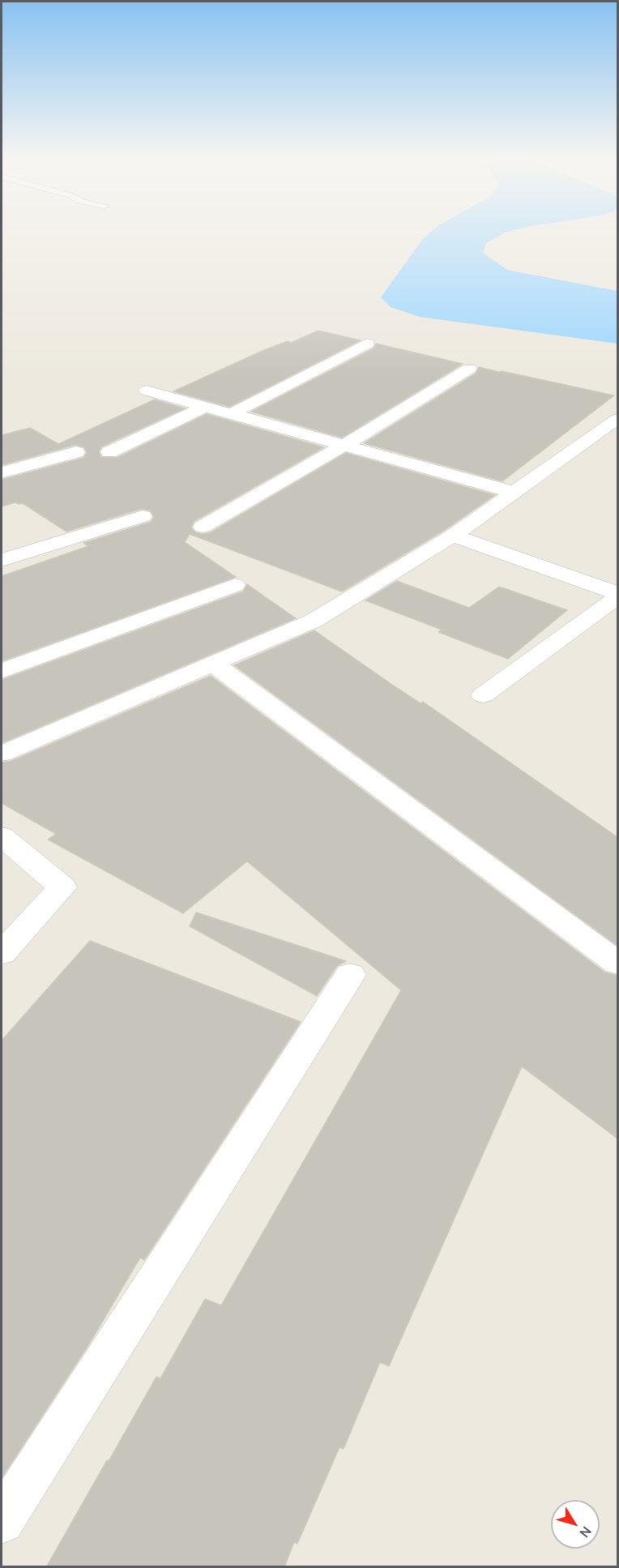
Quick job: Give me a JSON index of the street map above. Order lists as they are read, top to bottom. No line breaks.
{"north":"bottom right"}
